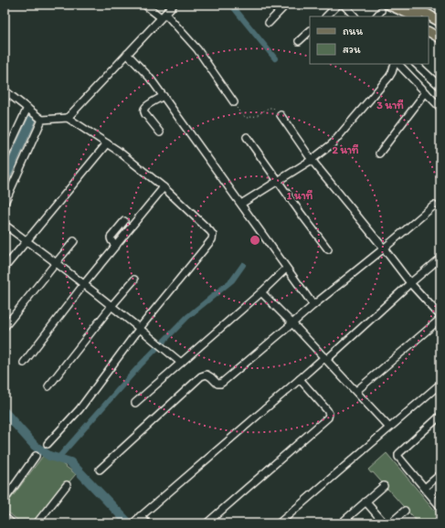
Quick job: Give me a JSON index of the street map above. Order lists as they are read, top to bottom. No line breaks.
{"legend":["ถนน","สวน"],"rings":["3 นาที","2 นาที","1 นาที"]}
